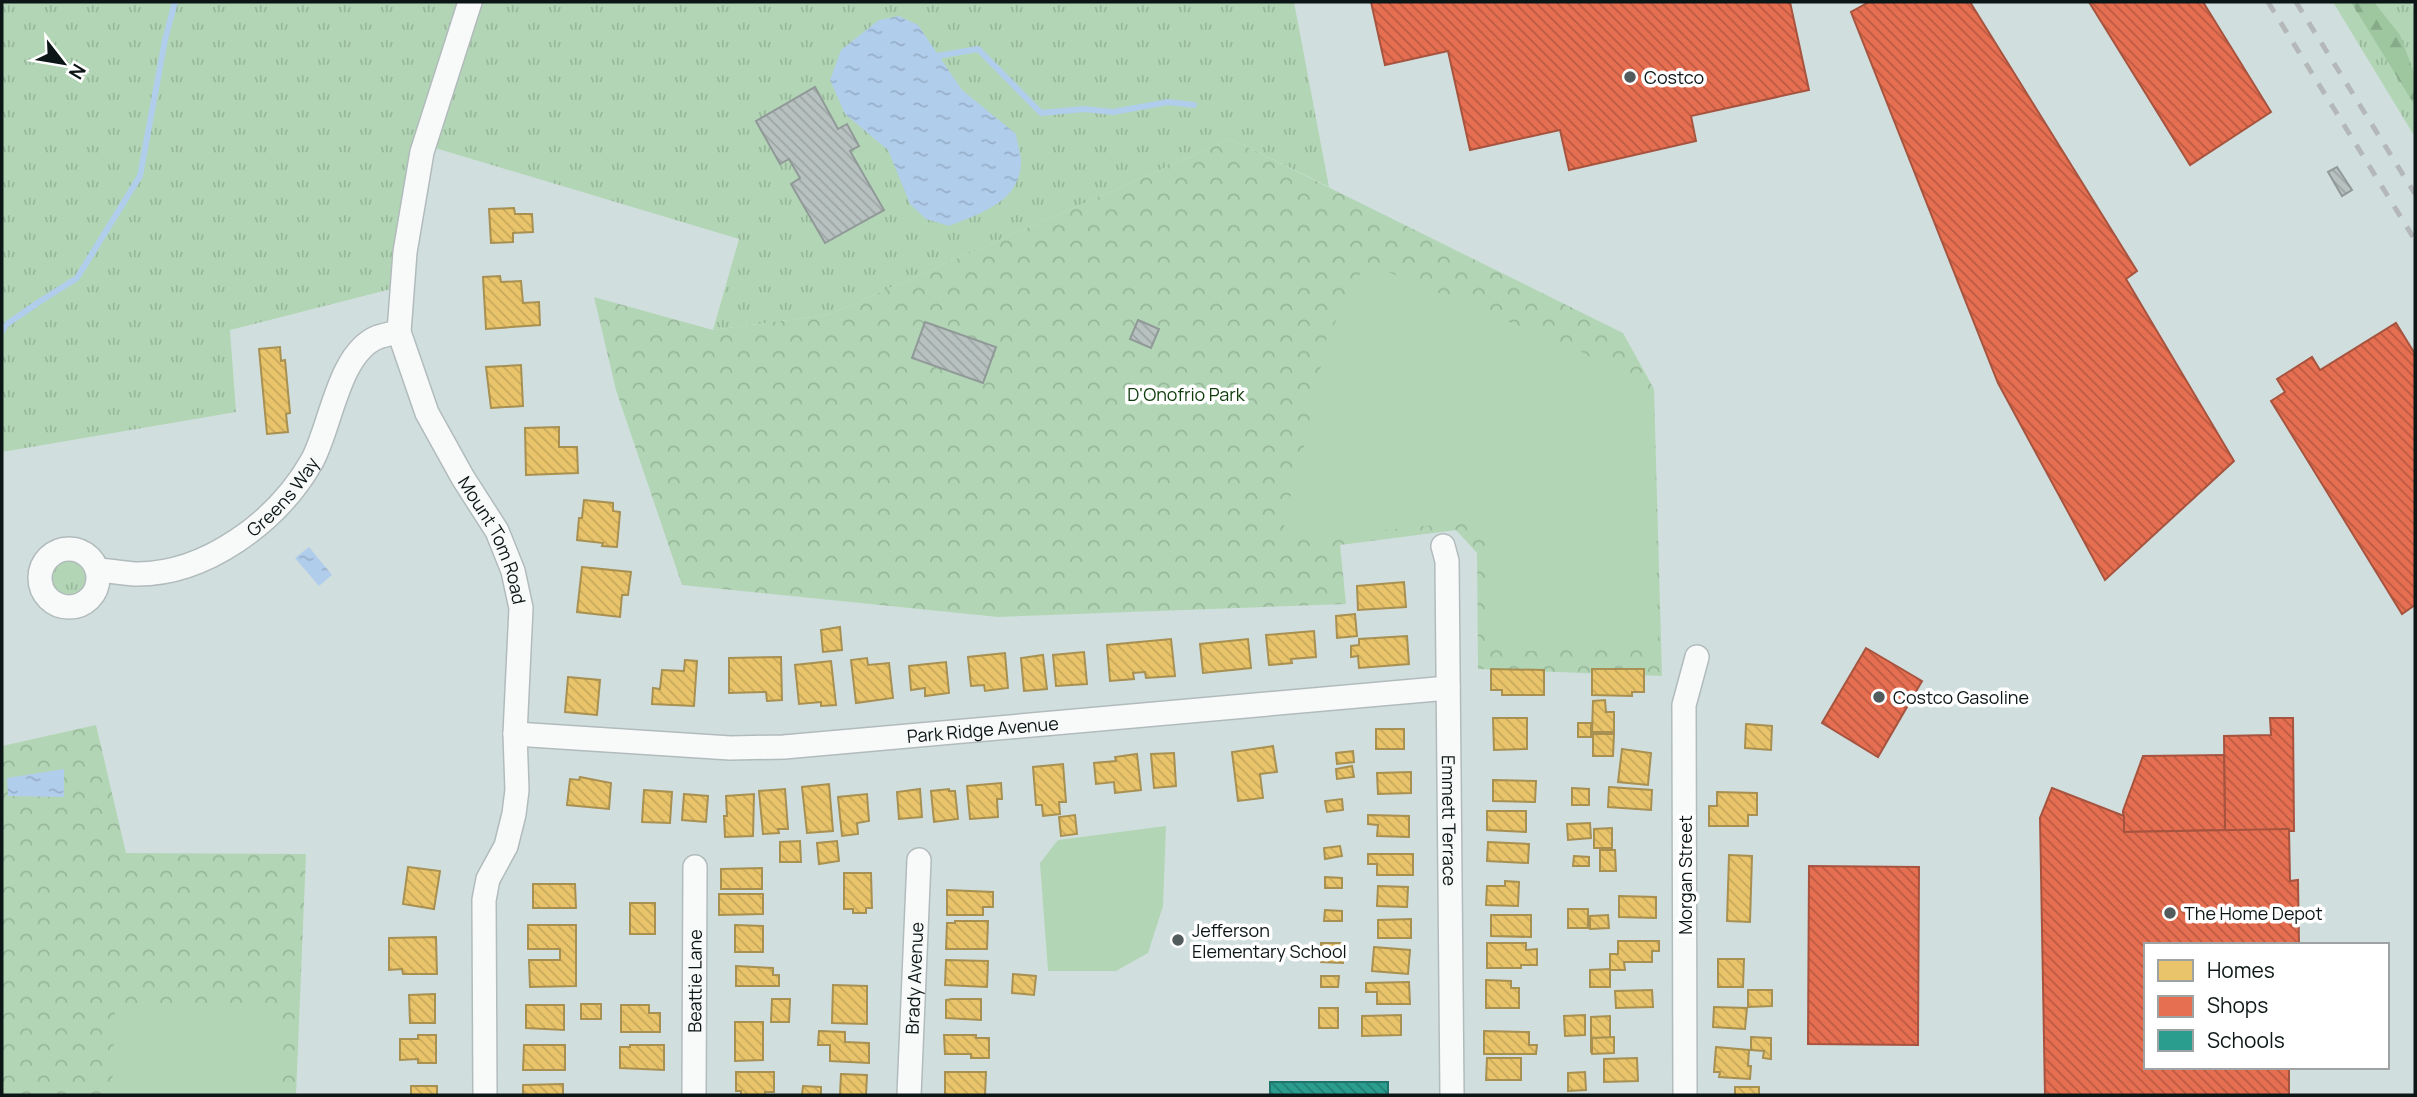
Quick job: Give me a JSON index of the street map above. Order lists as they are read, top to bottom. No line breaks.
{"streets":{"street":["Greens Way","Mount Tom Road","Park Ridge Avenue","Emmett Terrace","Morgan Street","Brady Avenue","Beattie Lane"]},"crossings":[["Greens Way","Mount Tom Road"],["Mount Tom Road","Park Ridge Avenue"],["Park Ridge Avenue","Emmett Terrace"]],"parks":["D'Onofrio Park"],"places":["Costco","Costco Gasoline","The Home Depot","Jefferson Elementary School"],"legend":["Homes","Shops","Schools"],"north":"bottom right"}
